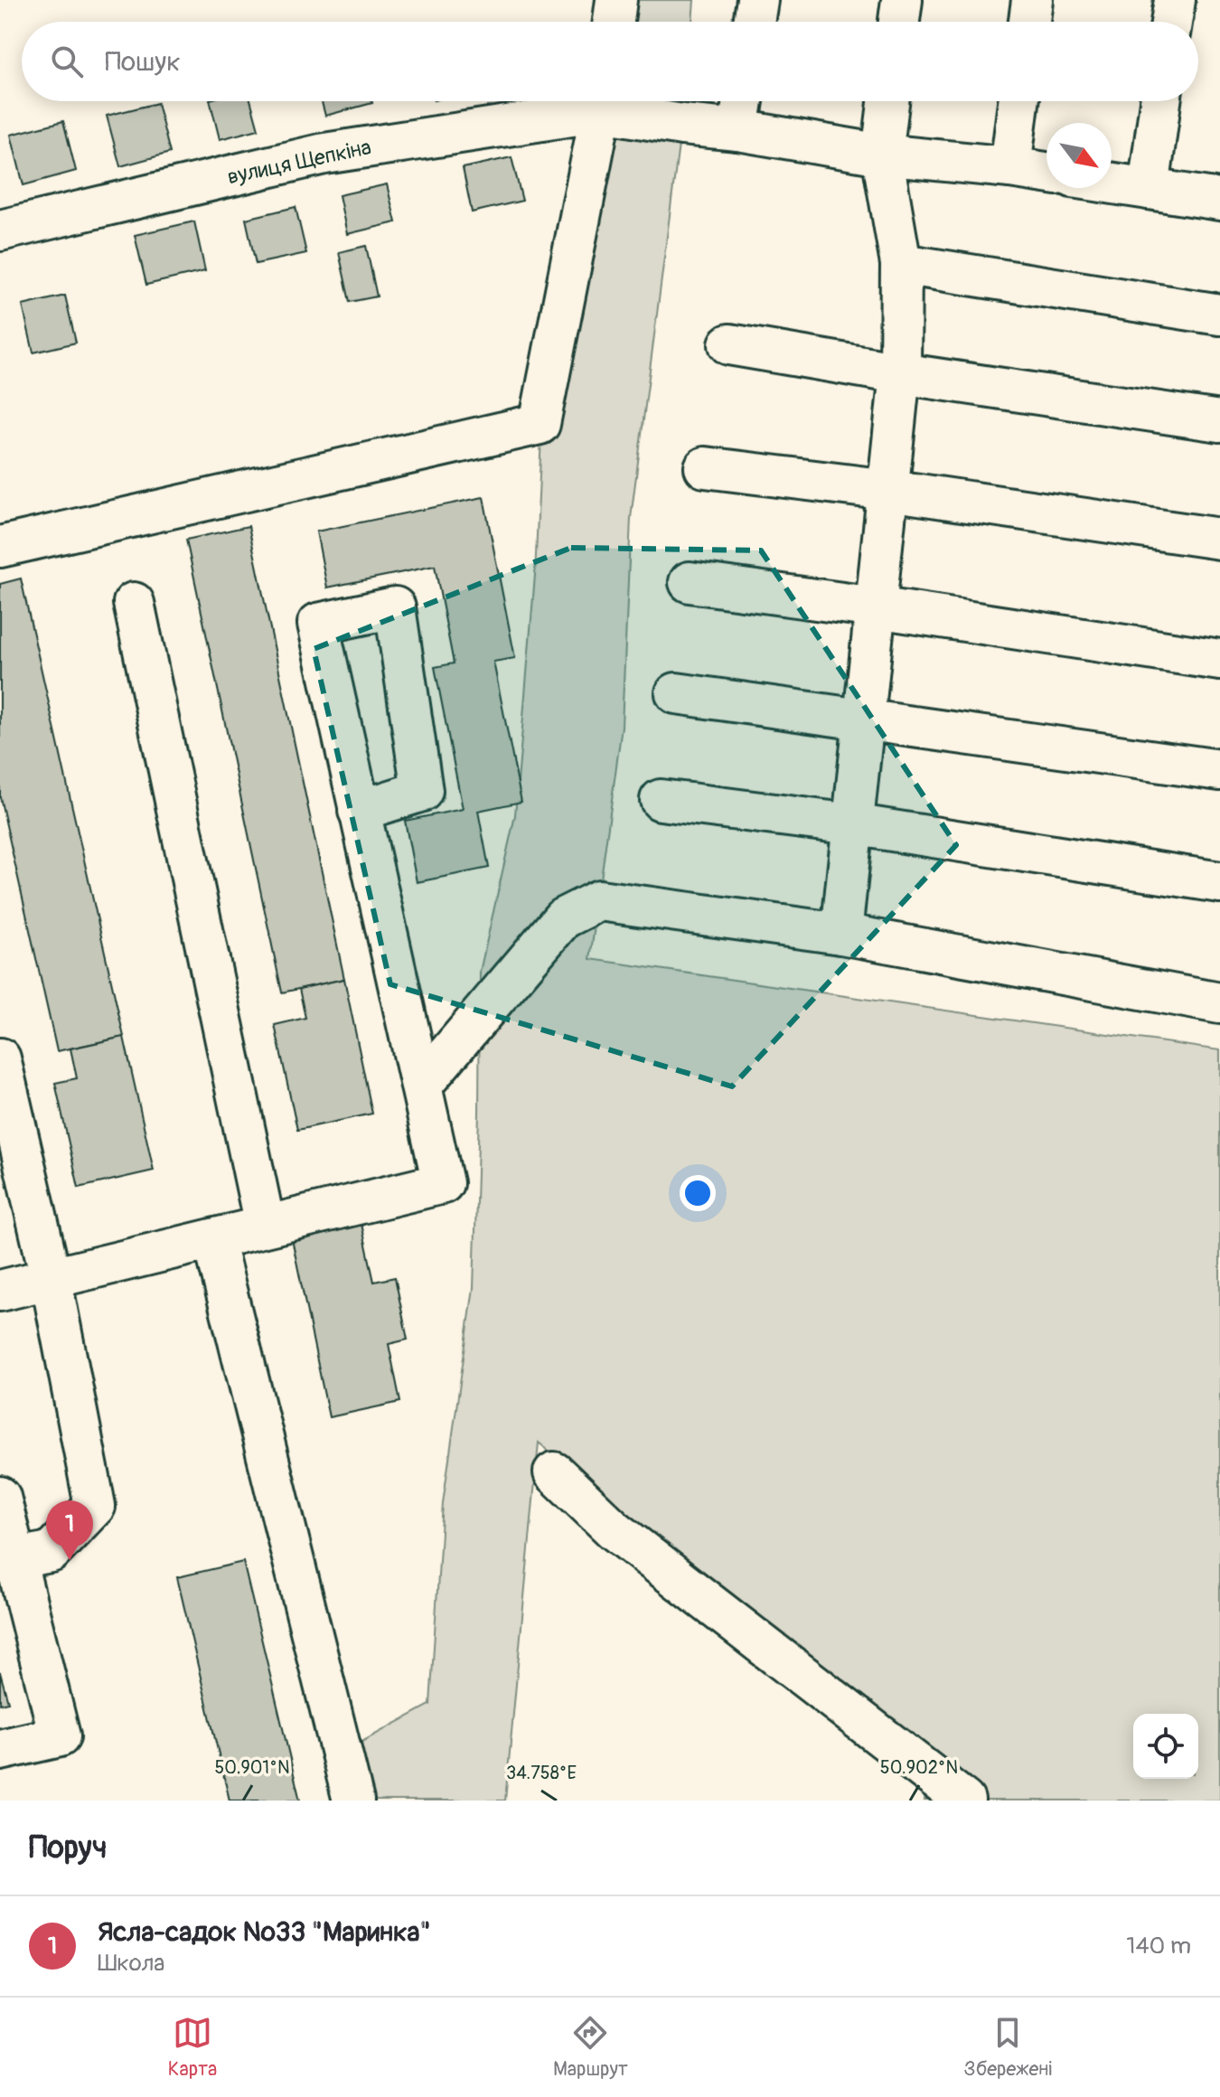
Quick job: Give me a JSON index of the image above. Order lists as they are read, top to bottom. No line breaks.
{"streets":{"street":["вулиця Щепкіна"]},"north":"bottom right","page":{"search":"Пошук","pins":"1","heading":"Поруч","list":[{"mark":"1","name":"Ясла-садок №33 \"Маринка\"","note":"Школа","value":"140 m"}],"nav":["Карта","Маршрут","Збережені"]},"coordinates":["50.901°N","50.902°N","34.758°E"]}
